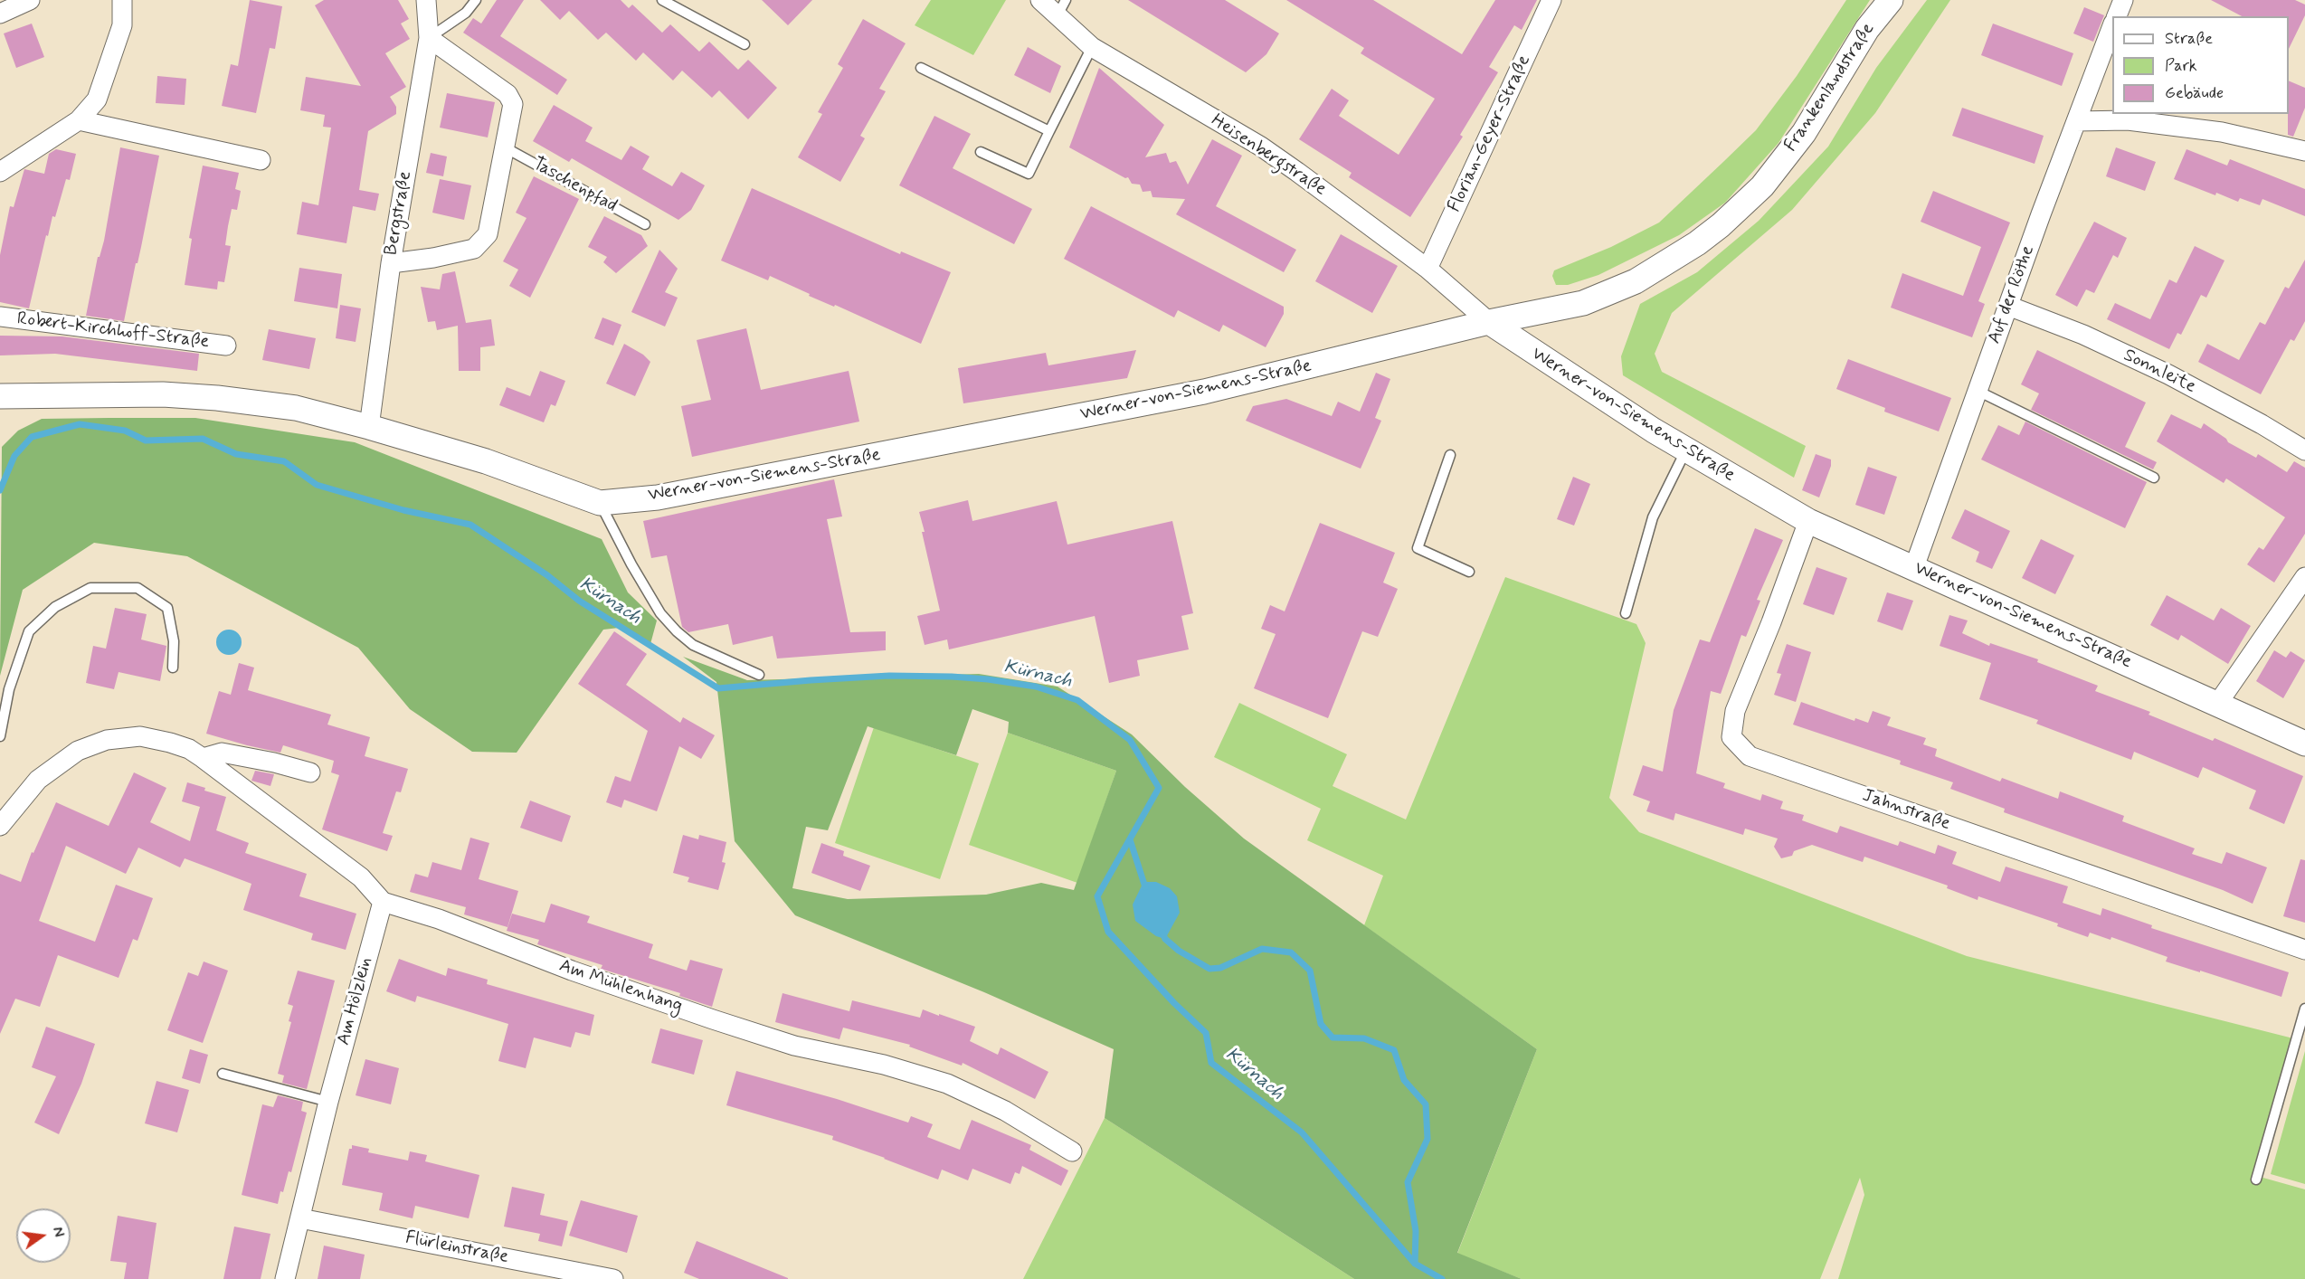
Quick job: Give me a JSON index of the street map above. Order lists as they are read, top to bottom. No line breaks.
{"streets":{"street":["Frankenlandstraße","Florian-Geyer-Straße","Heisenbergstraße","Bergstraße","Auf der Röthe","Robert-Kirchhoff-Straße","Sonnleite","Werner-von-Siemens-Straße","Jahnstraße","Am Mühlenhang","Am Hölzlein","Flürleinstraße"],"lane":["Taschenpfad"]},"crossings":[["Frankenlandstraße","Heisenbergstraße"],["Frankenlandstraße","Werner-von-Siemens-Straße"],["Florian-Geyer-Straße","Heisenbergstraße"],["Heisenbergstraße","Werner-von-Siemens-Straße"],["Bergstraße","Werner-von-Siemens-Straße"],["Auf der Röthe","Sonnleite"],["Auf der Röthe","Werner-von-Siemens-Straße"],["Werner-von-Siemens-Straße","Jahnstraße"],["Am Mühlenhang","Am Hölzlein"],["Am Hölzlein","Flürleinstraße"]],"water":["Kürnach"],"legend":["Straße","Park","Gebäude"],"north":"right"}
